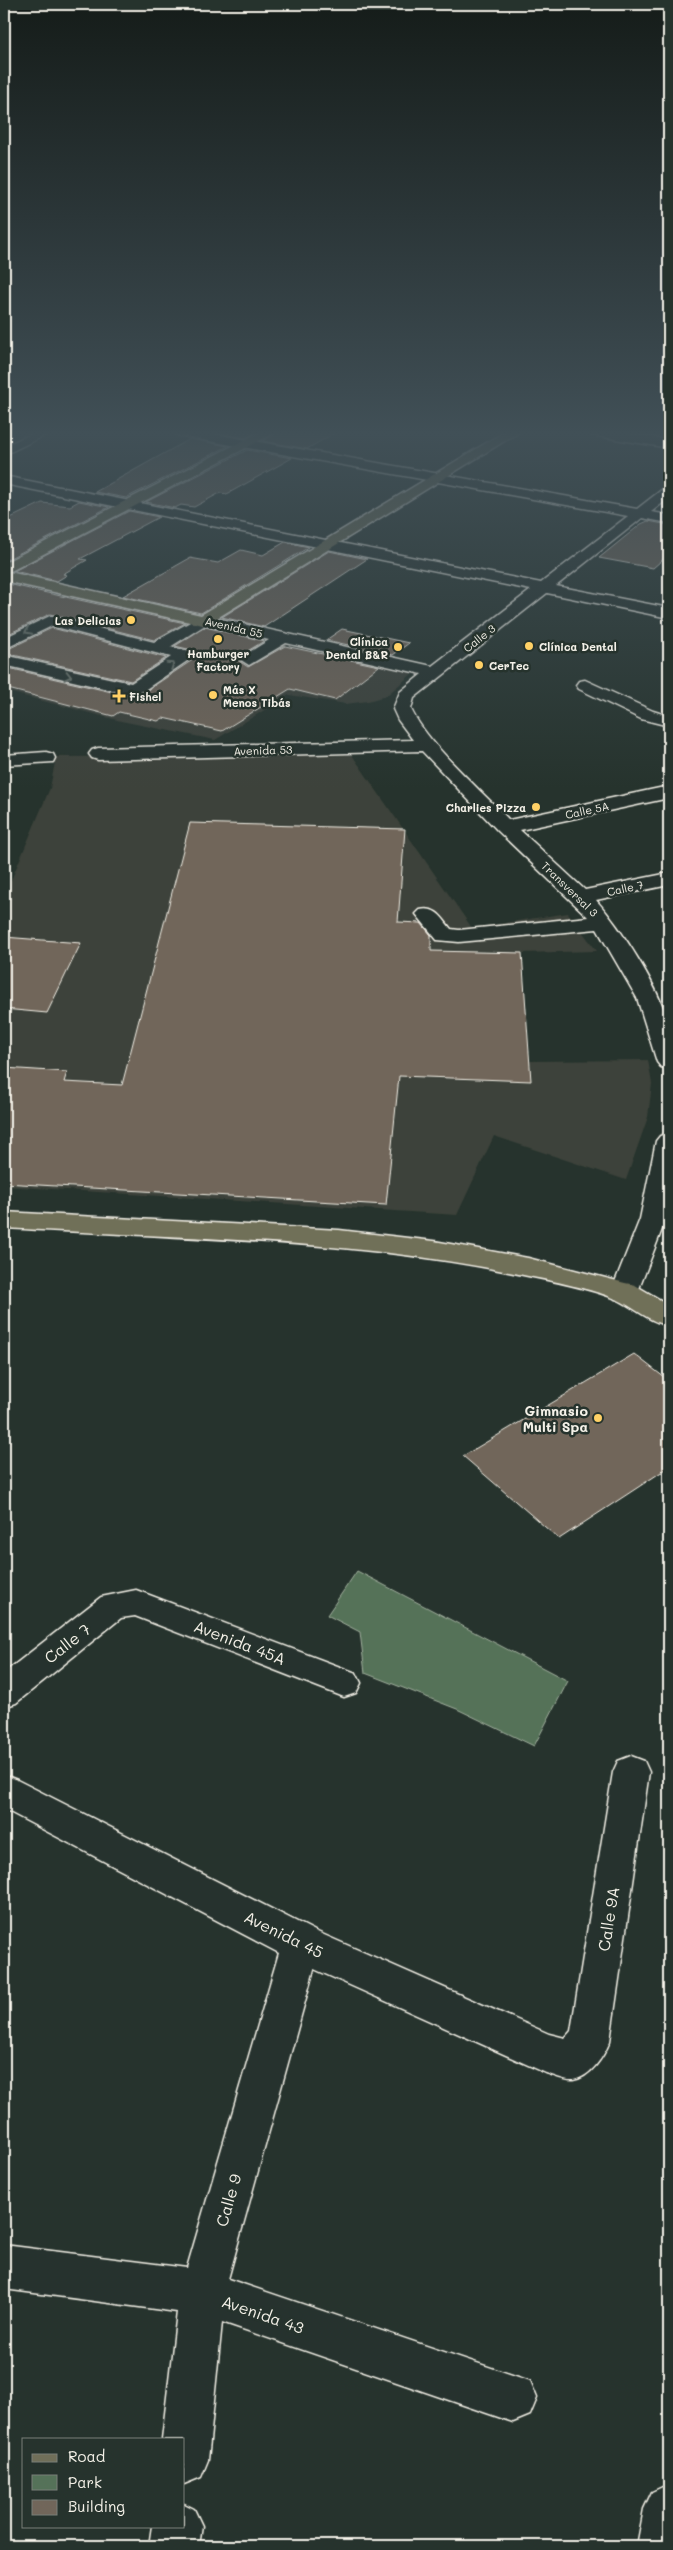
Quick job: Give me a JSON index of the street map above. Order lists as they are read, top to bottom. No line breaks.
{"streets":{"main road":["Avenida 55"],"street":["Calle 3","Avenida 53","Calle 5A","Calle 7","Transversal 3","Avenida 45A","Calle 9A","Avenida 45","Calle 9","Avenida 43"]},"crossings":[["Avenida 55","Calle 3"],["Calle 3","Avenida 53"],["Calle 3","Transversal 3"],["Avenida 53","Transversal 3"],["Calle 5A","Transversal 3"],["Calle 7","Transversal 3"],["Calle 7","Avenida 45A"],["Calle 9A","Avenida 45"],["Avenida 45","Calle 9"],["Calle 9","Avenida 43"]],"places":{"other":["Las Delicias","Hamburger Factory","Clínica Dental","Clínica Dental B&R","CerTec","Más X Menos Tibás","Charlies Pizza","Gimnasio Multi Spa"],"health":["Fishel"]},"legend":["Road","Park","Building"]}
